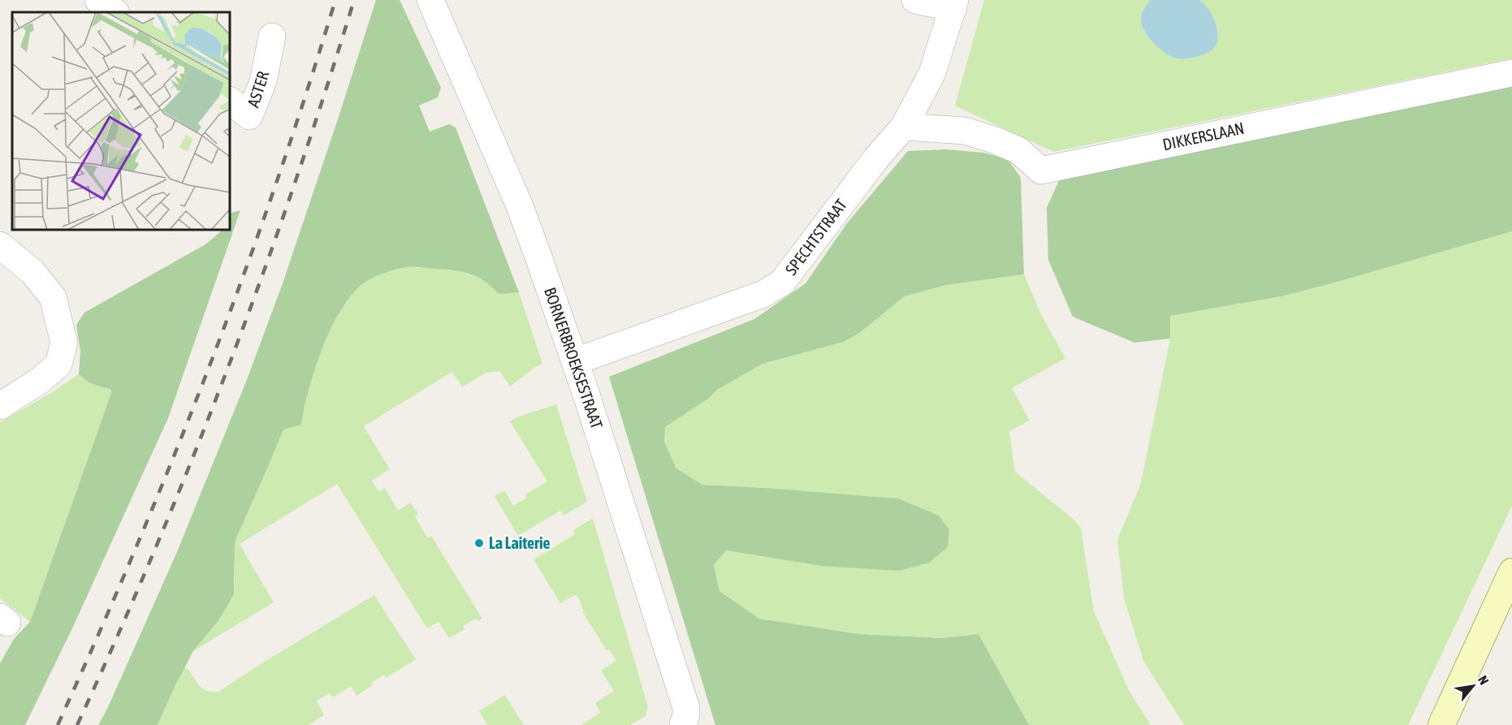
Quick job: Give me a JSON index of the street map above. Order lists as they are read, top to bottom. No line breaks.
{"streets":{"street":["ASTER","DIKKERSLAAN","SPECHTSTRAAT","BORNERBROEKSESTRAAT"]},"crossings":[["DIKKERSLAAN","SPECHTSTRAAT"],["SPECHTSTRAAT","BORNERBROEKSESTRAAT"]],"places":["La Laiterie"],"north":"top right"}
